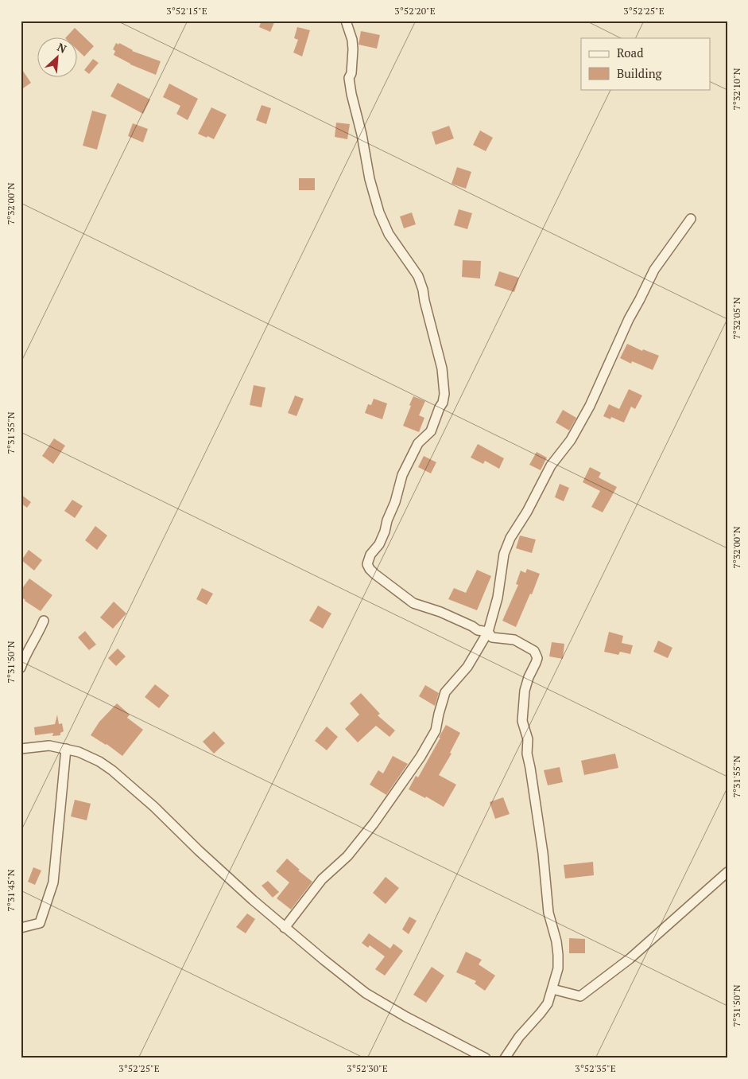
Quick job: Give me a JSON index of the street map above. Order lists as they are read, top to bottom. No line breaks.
{"legend":["Road","Building"],"north":"top right","coordinates":["3°52'15\"E","3°52'20\"E","3°52'25\"E","7°32'10\"N","7°32'00\"N","7°32'05\"N","7°31'55\"N","7°31'50\"N","7°31'45\"N","3°52'30\"E","3°52'35\"E"]}
